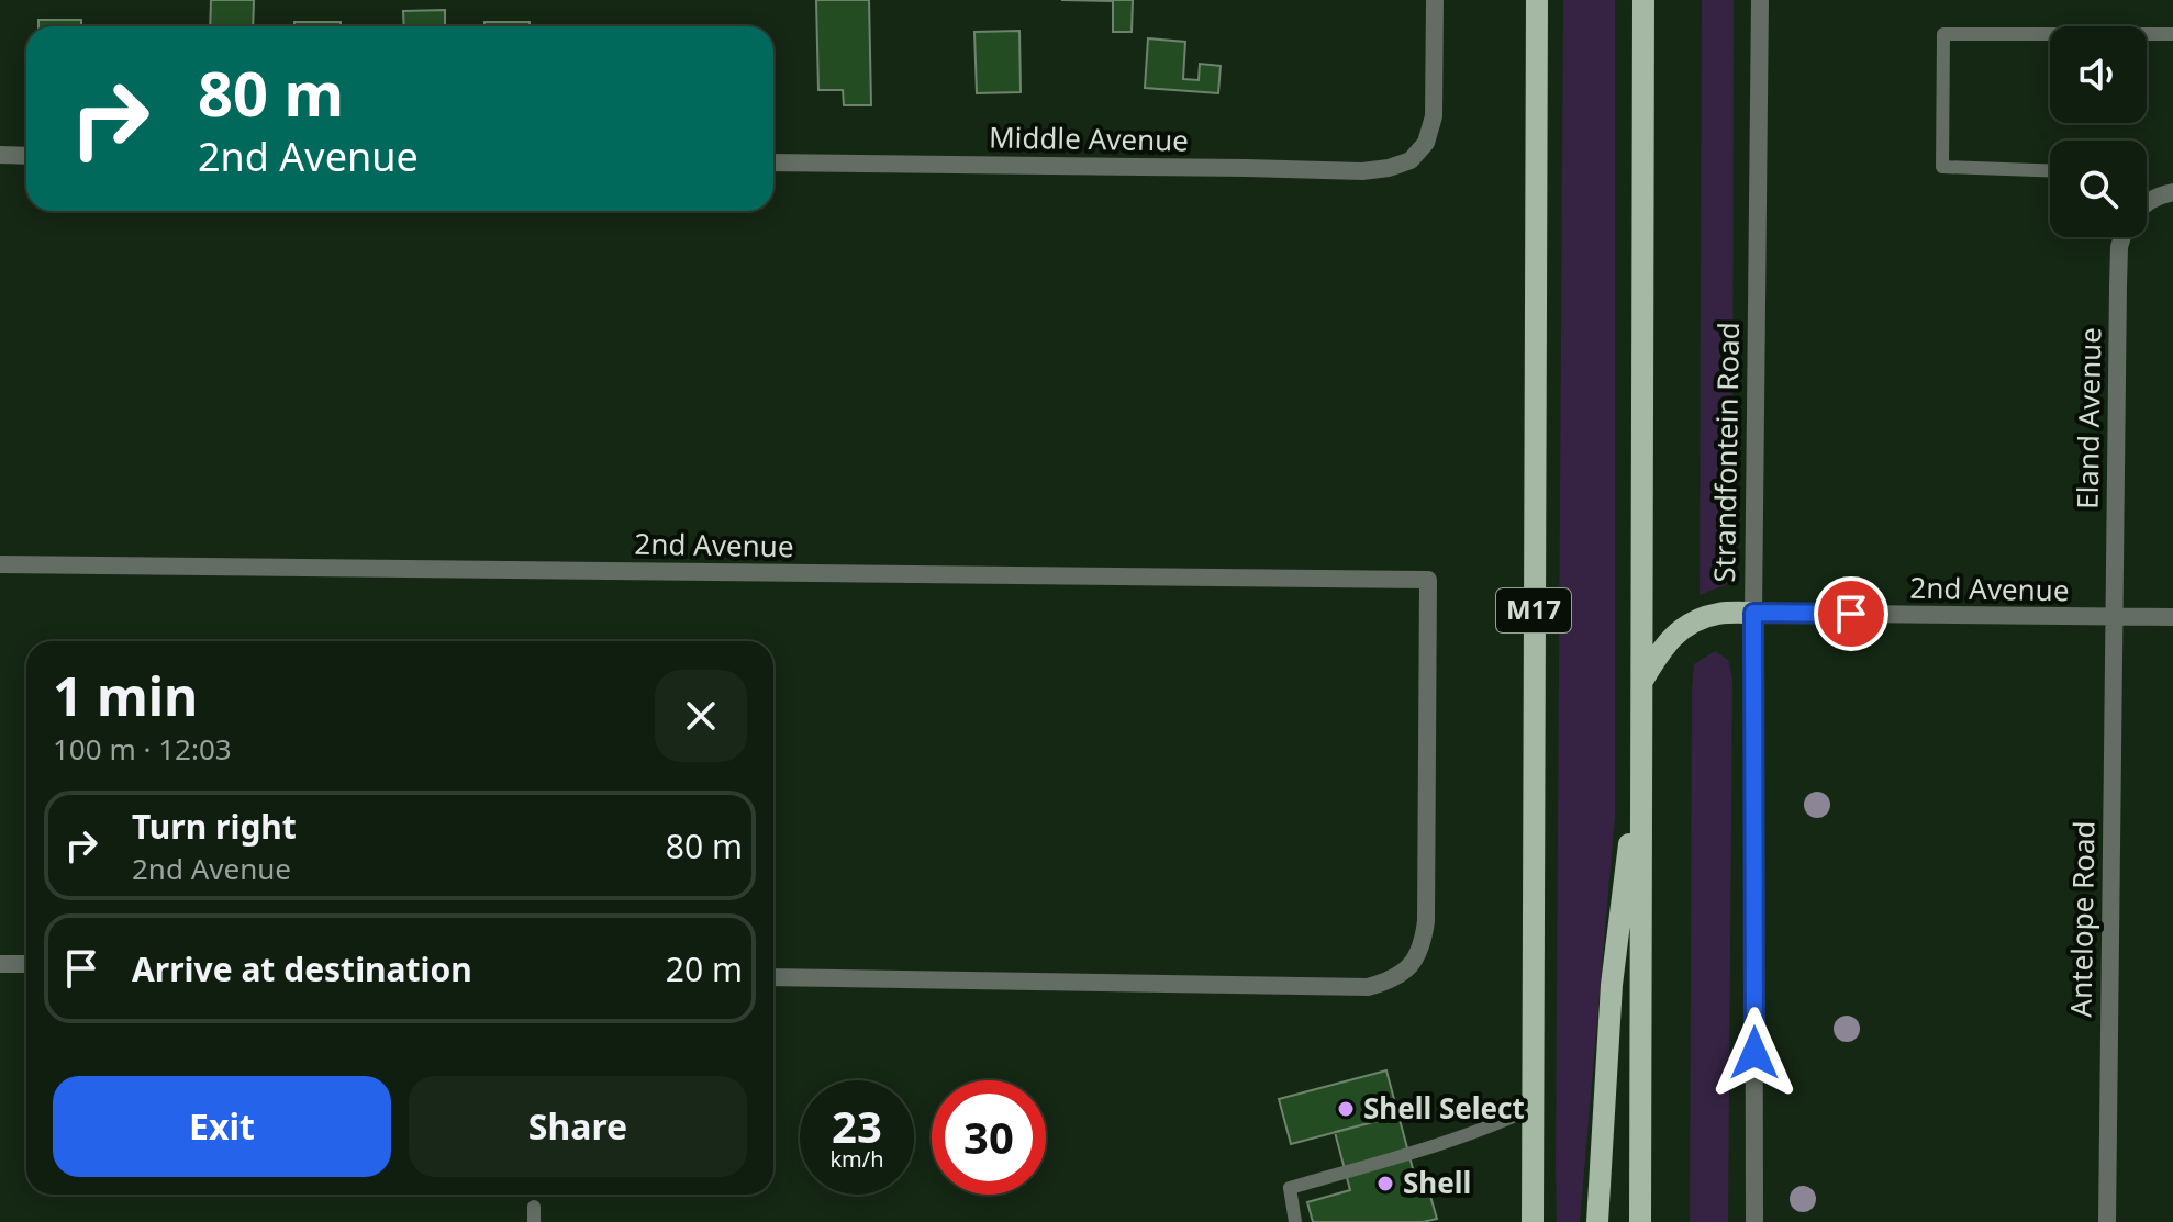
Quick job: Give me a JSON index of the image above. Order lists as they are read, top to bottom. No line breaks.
{"streets":{"main road":["M17"],"street":["Middle Avenue","Eland Avenue","Strandfontein Road","2nd Avenue","Antelope Road"]},"crossings":[["Eland Avenue","2nd Avenue"],["Eland Avenue","Antelope Road"],["Strandfontein Road","2nd Avenue"],["2nd Avenue","Antelope Road"]],"places":["Shell Select","Shell"],"page":{"turn":["80 m","2nd Avenue"],"heading":["1 min","100 m · 12:03"],"list":[{"name":"Turn right","note":"2nd Avenue","value":"80 m"},{"name":"Arrive at destination","value":"20 m"}],"buttons":["Exit","Share"],"speed":"23 km/h","limit":"30"}}
